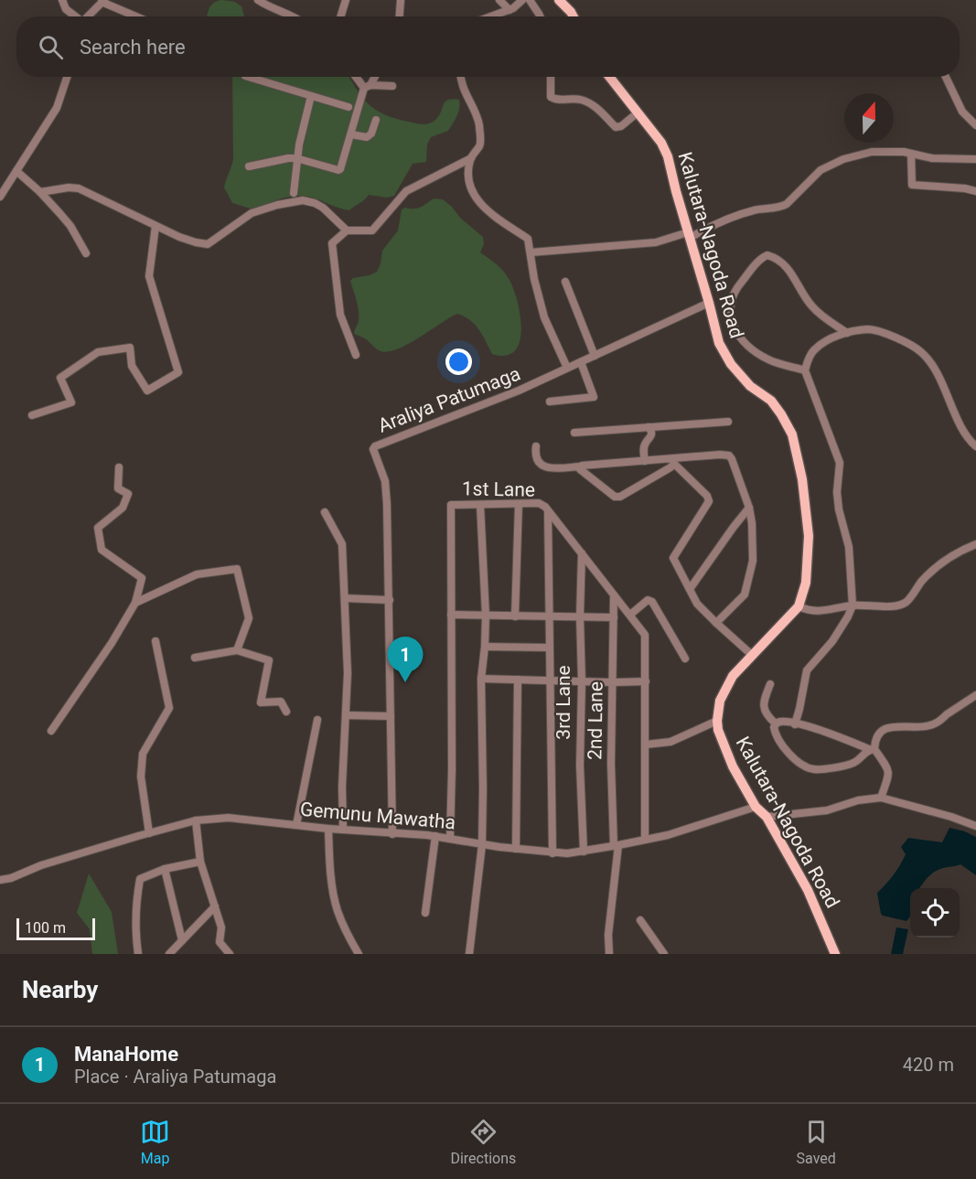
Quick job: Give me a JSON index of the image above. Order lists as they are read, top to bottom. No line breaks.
{"streets":{"main road":["Kalutara-Nagoda Road"],"street":["Araliya Patumaga","1st Lane","3rd Lane","2nd Lane","Gemunu Mawatha"]},"crossings":[["Kalutara-Nagoda Road","Araliya Patumaga"],["Kalutara-Nagoda Road","Gemunu Mawatha"],["Araliya Patumaga","Gemunu Mawatha"],["1st Lane","3rd Lane"],["1st Lane","2nd Lane"],["1st Lane","Gemunu Mawatha"],["3rd Lane","Gemunu Mawatha"],["2nd Lane","Gemunu Mawatha"]],"scale_bar":"100 m","north":"top","page":{"search":"Search here","pins":"1","scale":"100 m","heading":"Nearby","list":[{"mark":"1","name":"ManaHome","note":"Place · Araliya Patumaga","value":"420 m"}],"nav":["Map","Directions","Saved"]}}
